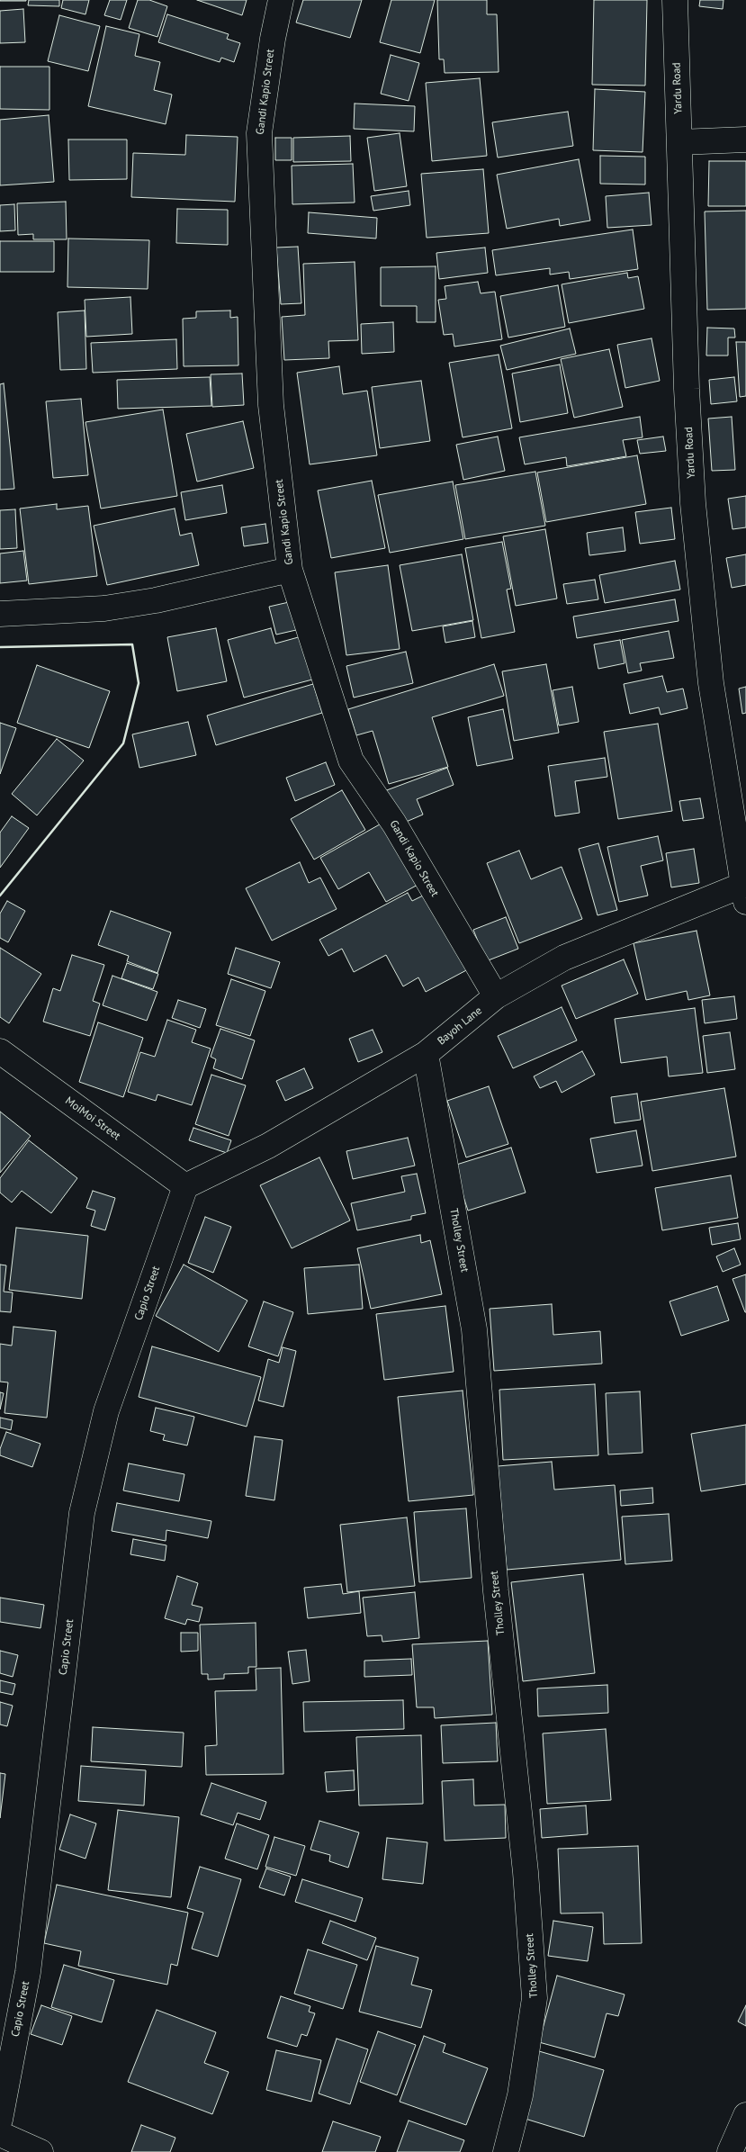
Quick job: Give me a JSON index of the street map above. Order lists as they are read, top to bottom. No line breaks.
{"streets":{"street":["Yardu Road","Gandi Kapio Street","Bayoh Lane","MoiMoi Street","Tholley Street","Capio Street"]},"crossings":[["Yardu Road","Bayoh Lane"],["Gandi Kapio Street","Bayoh Lane"],["Bayoh Lane","MoiMoi Street"],["Bayoh Lane","Tholley Street"],["Bayoh Lane","Capio Street"],["MoiMoi Street","Capio Street"]]}
